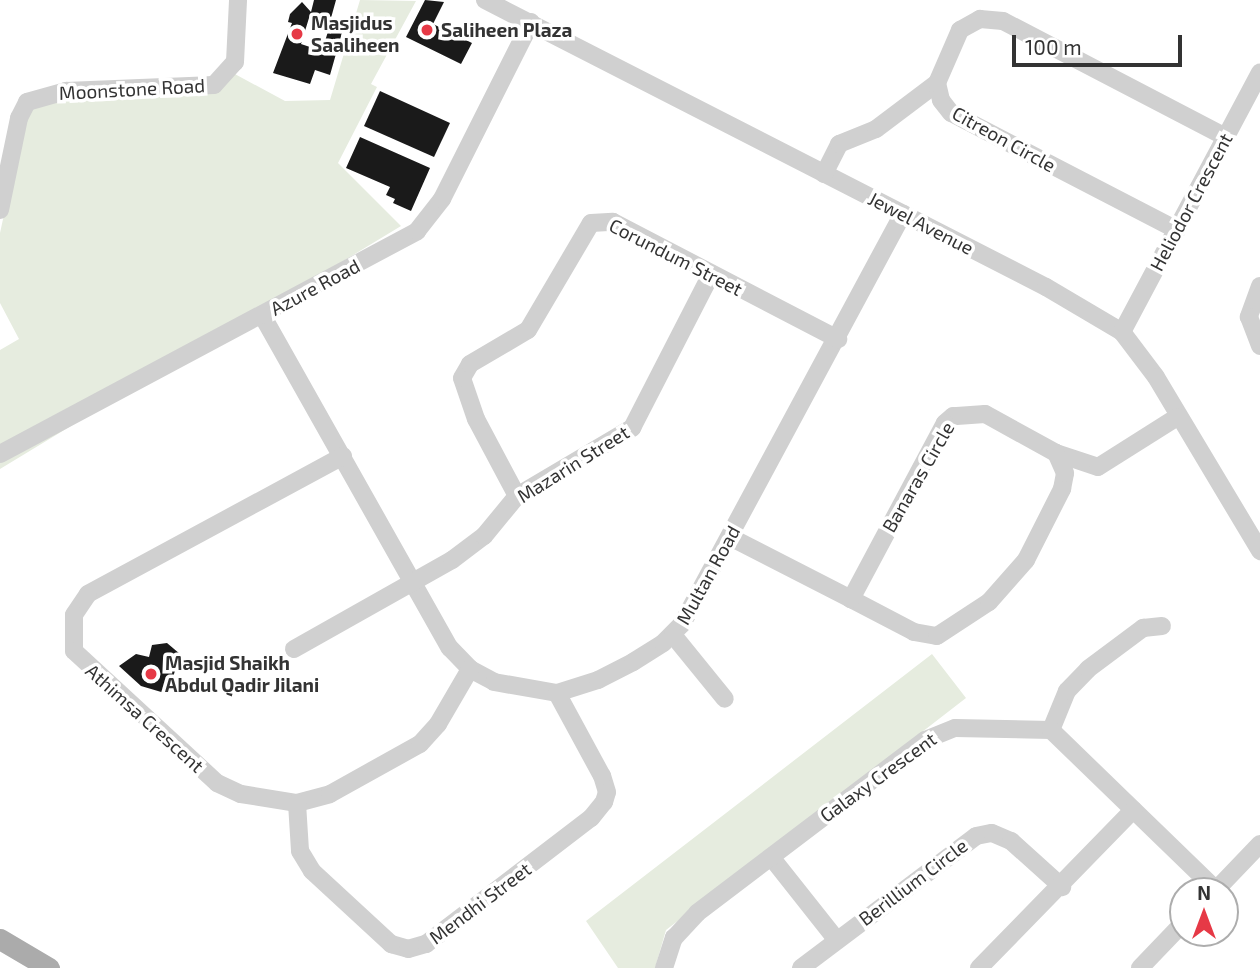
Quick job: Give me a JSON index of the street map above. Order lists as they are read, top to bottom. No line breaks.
{"streets":{"street":["Moonstone Road","Citreon Circle","Heliodor Crescent","Jewel Avenue","Corundum Street","Azure Road","Mazarin Street","Banaras Circle","Multan Road","Athimsa Crescent","Galaxy Crescent","Berillium Circle","Mendhi Street"]},"crossings":[["Citreon Circle","Heliodor Crescent"],["Heliodor Crescent","Jewel Avenue"],["Jewel Avenue","Azure Road"],["Jewel Avenue","Multan Road"],["Corundum Street","Mazarin Street"],["Corundum Street","Multan Road"],["Azure Road","Multan Road"],["Mazarin Street","Multan Road"],["Multan Road","Athimsa Crescent"],["Multan Road","Mendhi Street"],["Athimsa Crescent","Mendhi Street"]],"places":["Saliheen Plaza","Masjidus Saaliheen","Masjid Shaikh Abdul Qadir Jilani"],"scale_bar":"100 m","north":"top"}
